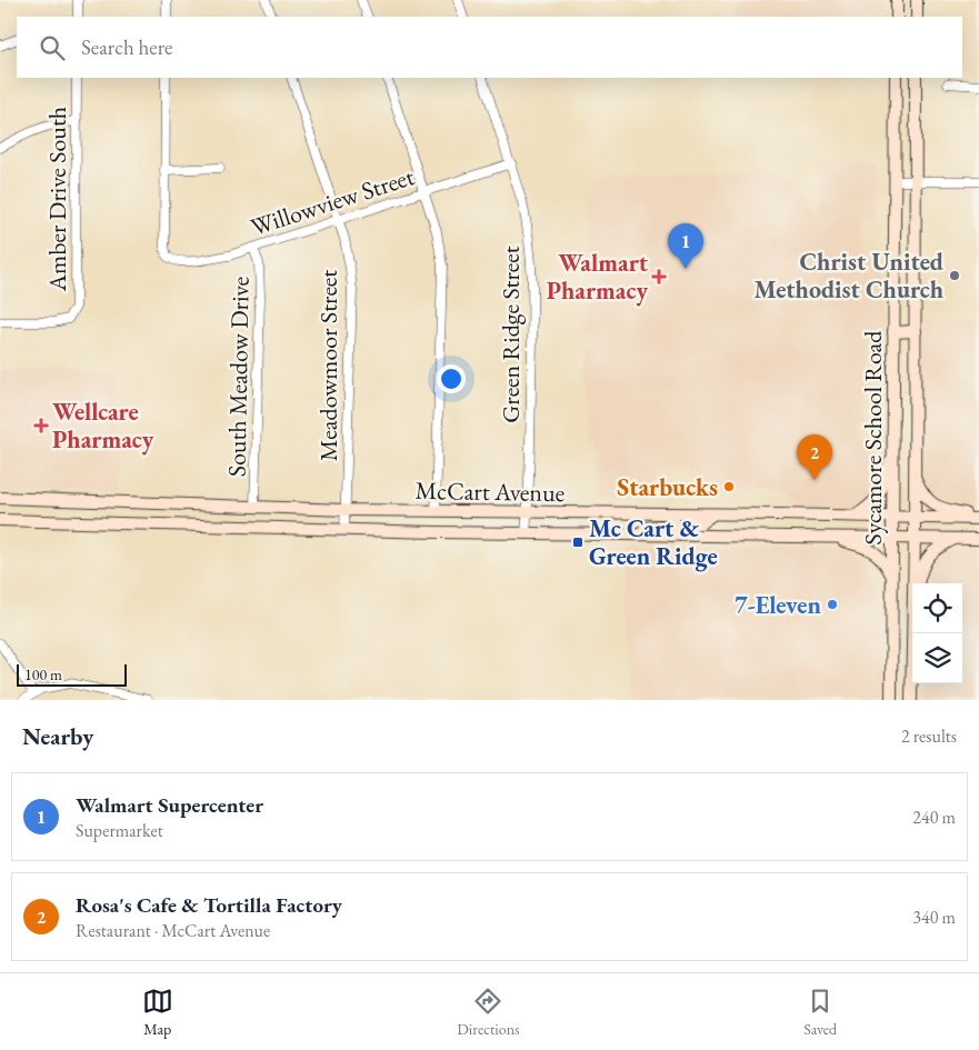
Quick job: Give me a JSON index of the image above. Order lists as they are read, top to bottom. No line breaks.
{"streets":{"main road":["Sycamore School Road","McCart Avenue"],"street":["Amber Drive South","Willowview Street","Green Ridge Street","Meadowmoor Street","South Meadow Drive"]},"crossings":[["Willowview Street","Green Ridge Street"],["Willowview Street","Meadowmoor Street"],["Willowview Street","South Meadow Drive"],["Green Ridge Street","McCart Avenue"],["Meadowmoor Street","McCart Avenue"],["South Meadow Drive","McCart Avenue"],["Sycamore School Road","McCart Avenue"]],"places":{"other":["Christ United Methodist Church","Starbucks","7-Eleven"],"health":["Walmart Pharmacy","Wellcare Pharmacy"],"transit":["Mc Cart & Green Ridge"]},"scale_bar":"100 m","page":{"search":"Search here","pins":["1","2"],"scale":"100 m","heading":["Nearby","2 results"],"list":[{"mark":"1","name":"Walmart Supercenter","note":"Supermarket","value":"240 m"},{"mark":"2","name":"Rosa's Cafe & Tortilla Factory","note":"Restaurant · McCart Avenue","value":"340 m"}],"nav":["Map","Directions","Saved"]}}
